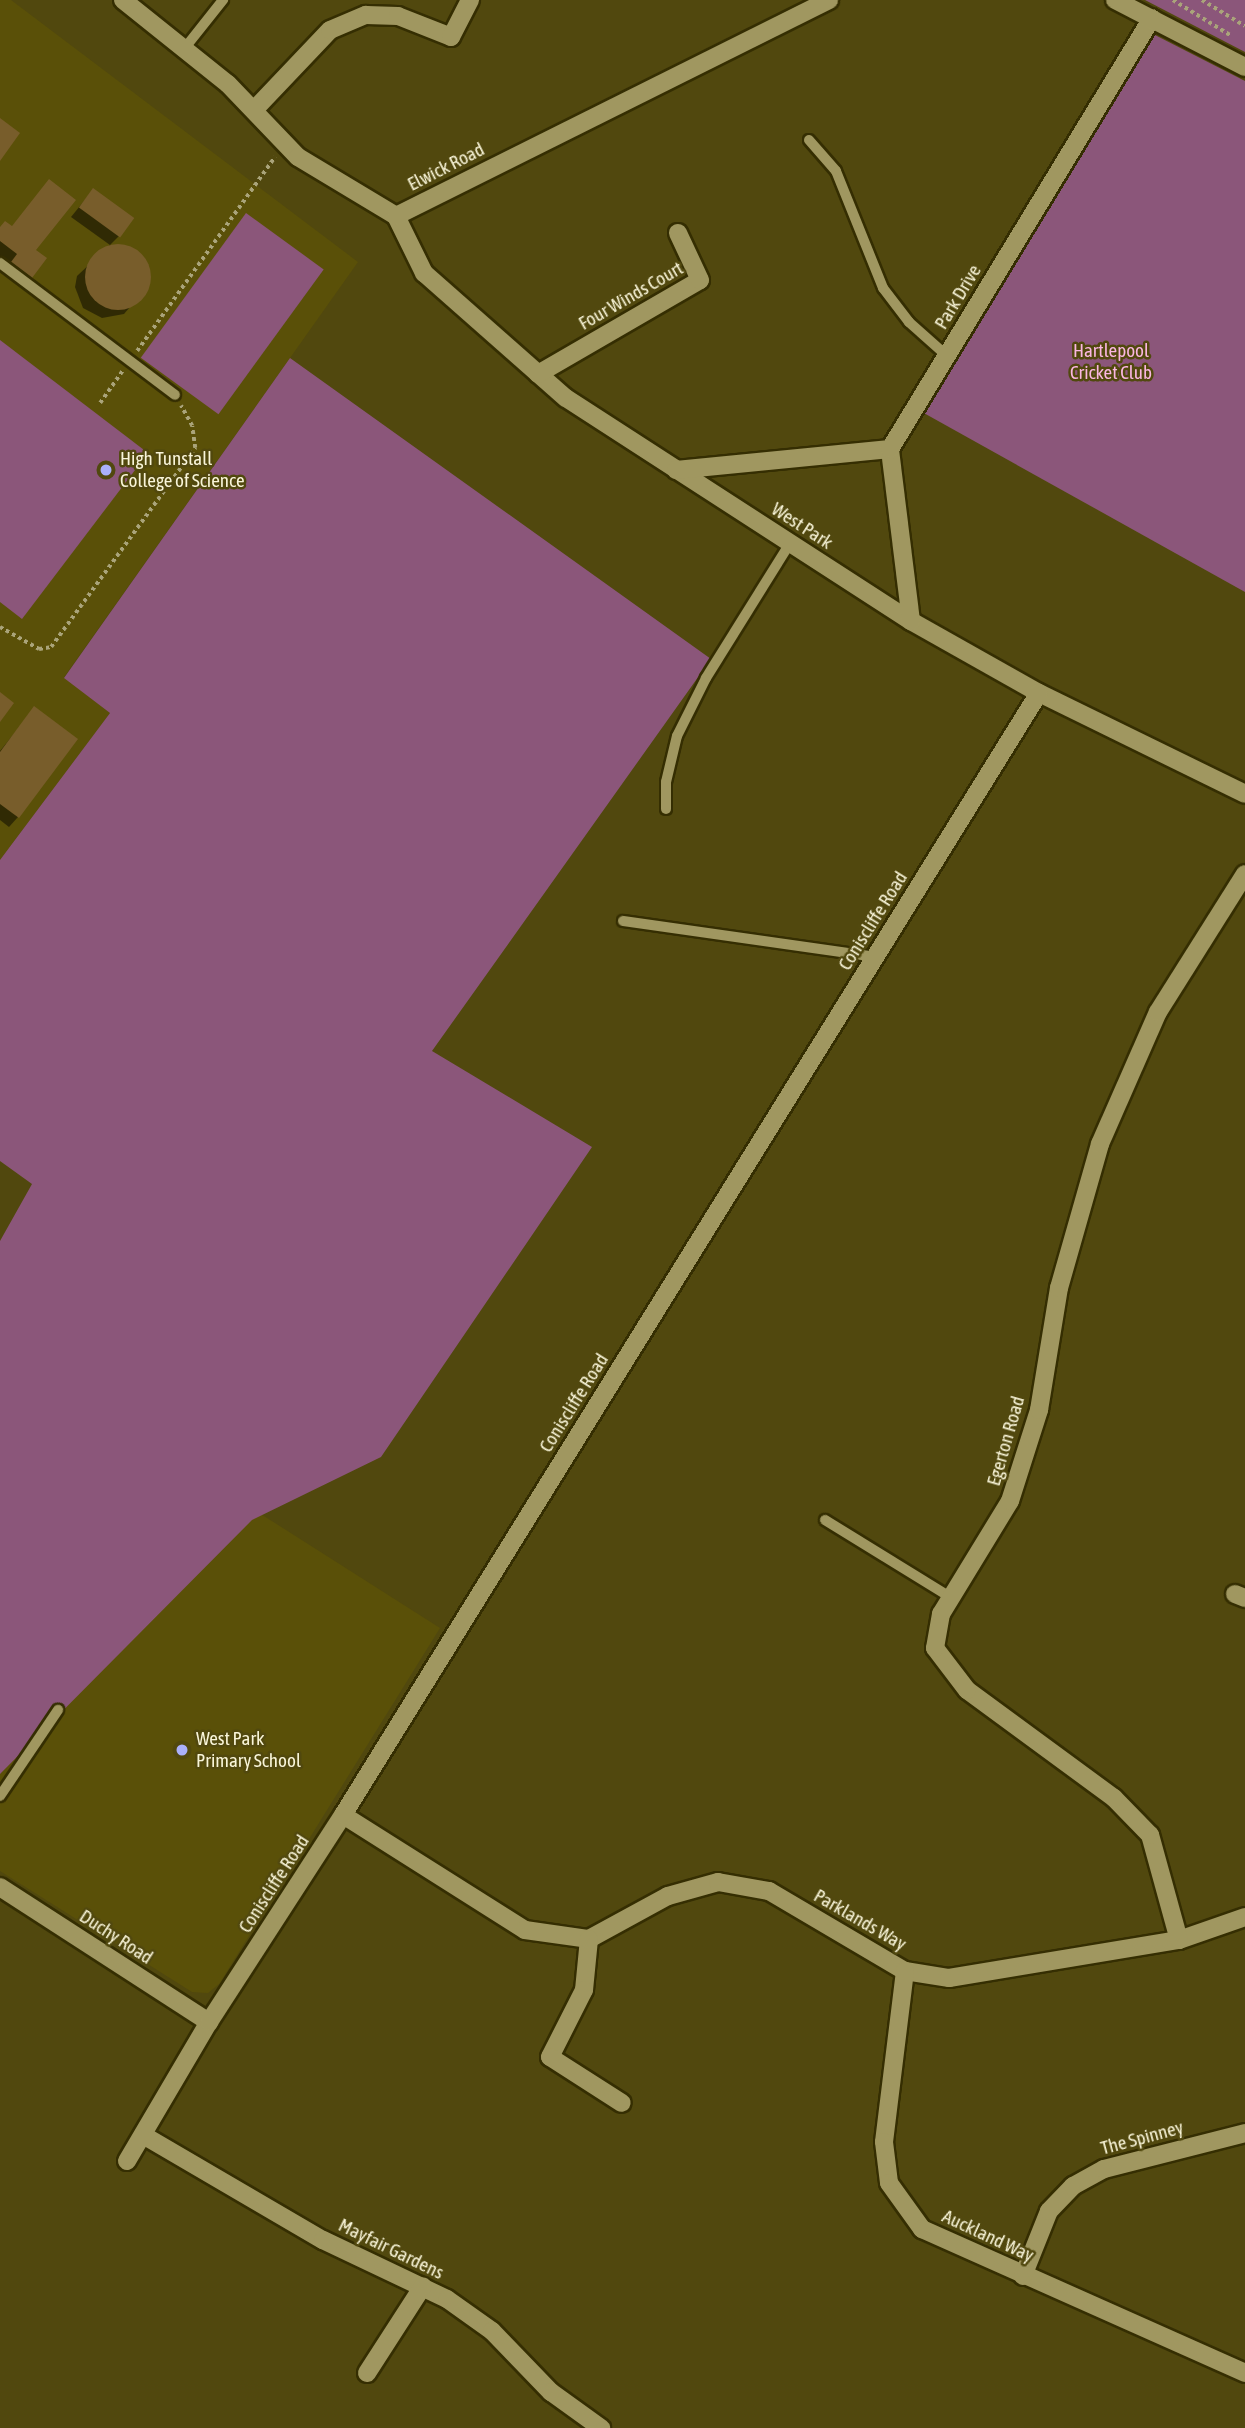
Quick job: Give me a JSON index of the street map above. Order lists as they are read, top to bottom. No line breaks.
{"streets":{"street":["Elwick Road","Four Winds Court","Park Drive","West Park","Coniscliffe Road","Egerton Road","Parklands Way","Duchy Road","The Spinney","Auckland Way","Mayfair Gardens"]},"crossings":[["Elwick Road","West Park"],["Four Winds Court","West Park"],["West Park","Coniscliffe Road"],["Coniscliffe Road","Duchy Road"],["Coniscliffe Road","Mayfair Gardens"],["Egerton Road","Parklands Way"],["Parklands Way","Auckland Way"],["The Spinney","Auckland Way"]],"parks":["Hartlepool Cricket Club"],"places":["High Tunstall College of Science","West Park Primary School"]}
